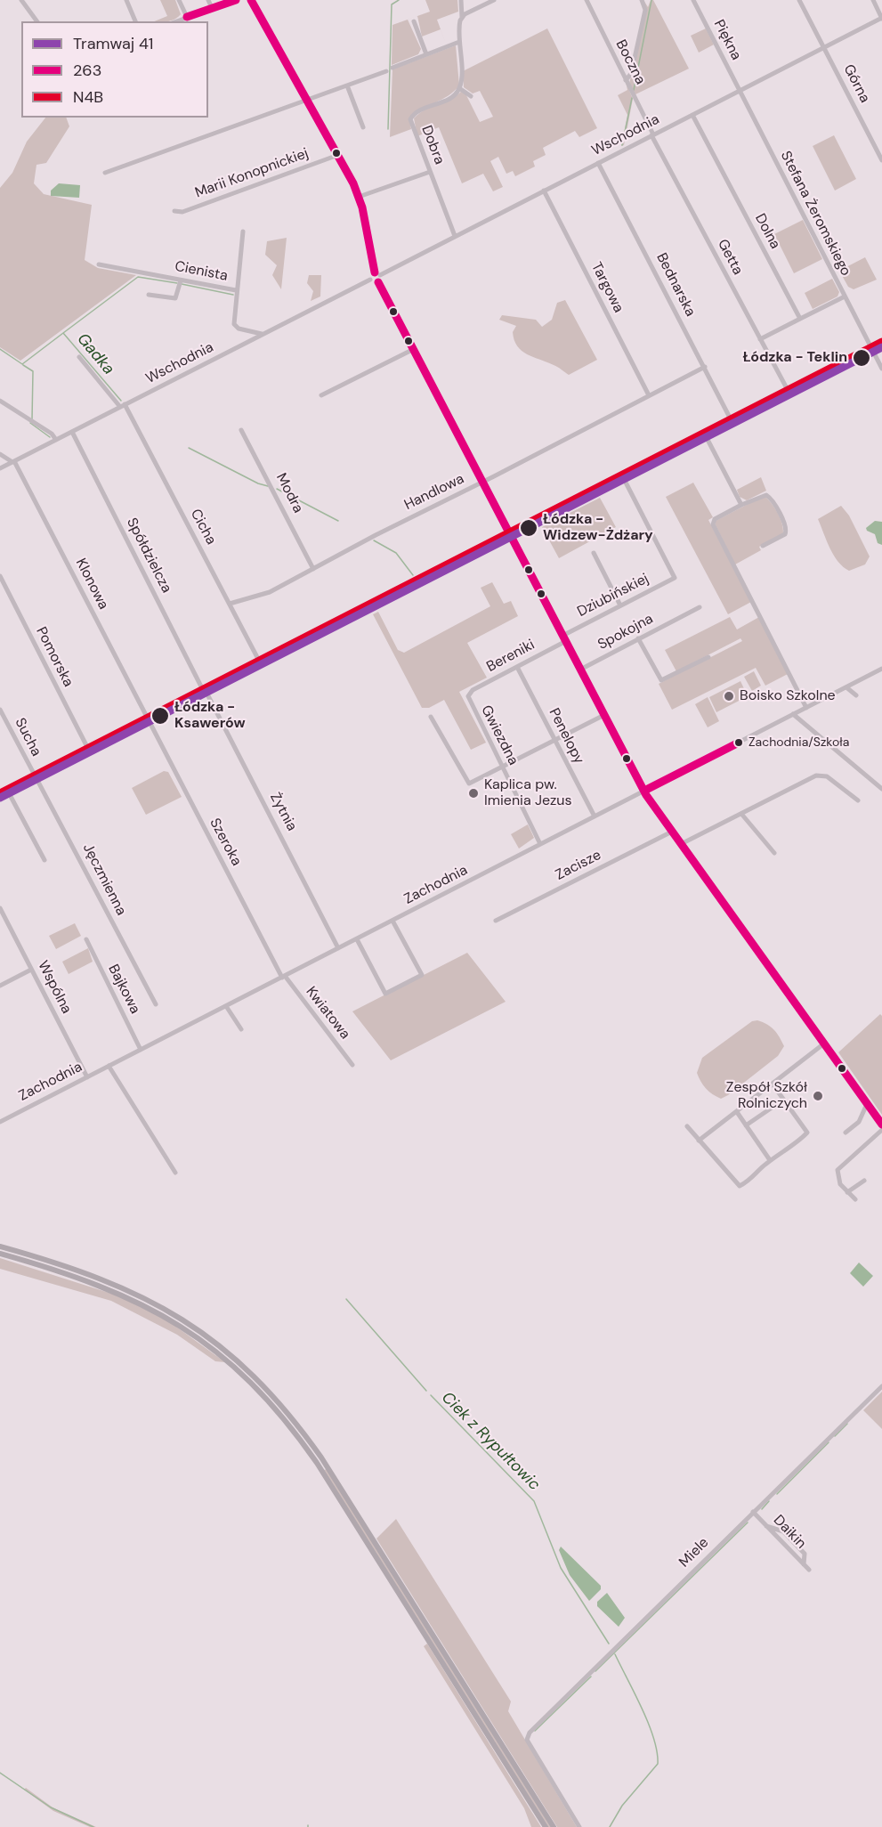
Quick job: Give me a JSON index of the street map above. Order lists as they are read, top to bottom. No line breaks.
{"streets":{"street":["Piękna","Boczna","Górna","Wschodnia","Dobra","Marii Konopnickiej","Stefana Żeromskiego","Dolna","Getta","Cienista","Bednarska","Targowa","Handlowa","Modra","Cicha","Spółdzielcza","Klonowa","Dziubińskiej","Spokojna","Bereniki","Pomorska","Gwiezdna","Penelopy","Sucha","Żytnia","Szeroka","Zacisze","Jęczmienna","Zachodnia","Wspólna","Bajkowa","Kwiatowa","Daikin","Miele"]},"crossings":[["Piękna","Wschodnia"],["Piękna","Stefana Żeromskiego"],["Boczna","Wschodnia"],["Boczna","Getta"],["Górna","Wschodnia"],["Wschodnia","Dobra"],["Wschodnia","Stefana Żeromskiego"],["Wschodnia","Dolna"],["Wschodnia","Getta"],["Wschodnia","Cienista"],["Wschodnia","Bednarska"],["Wschodnia","Targowa"],["Wschodnia","Cicha"],["Wschodnia","Spółdzielcza"],["Wschodnia","Klonowa"],["Bednarska","Handlowa"],["Targowa","Handlowa"],["Handlowa","Modra"],["Handlowa","Cicha"],["Spółdzielcza","Żytnia"],["Klonowa","Szeroka"],["Bereniki","Gwiezdna"],["Bereniki","Penelopy"],["Gwiezdna","Zachodnia"],["Penelopy","Zachodnia"],["Sucha","Jęczmienna"],["Żytnia","Zachodnia"],["Szeroka","Zachodnia"],["Szeroka","Kwiatowa"],["Zachodnia","Wspólna"],["Zachodnia","Bajkowa"],["Zachodnia","Kwiatowa"],["Daikin","Miele"]],"water":["Gadka","Ciek z Rypułtowic"],"places":["Łódzka - Teklin","Łódzka - Widzew-Żdżary","Boisko Szkolne","Łódzka - Ksawerów","Zachodnia/Szkoła","Kaplica pw. Imienia Jezus","Zespół Szkół Rolniczych"],"lines":["transit line 263","transit line N4B","tram line 41"],"legend":["Tramwaj 41","263","N4B"]}
